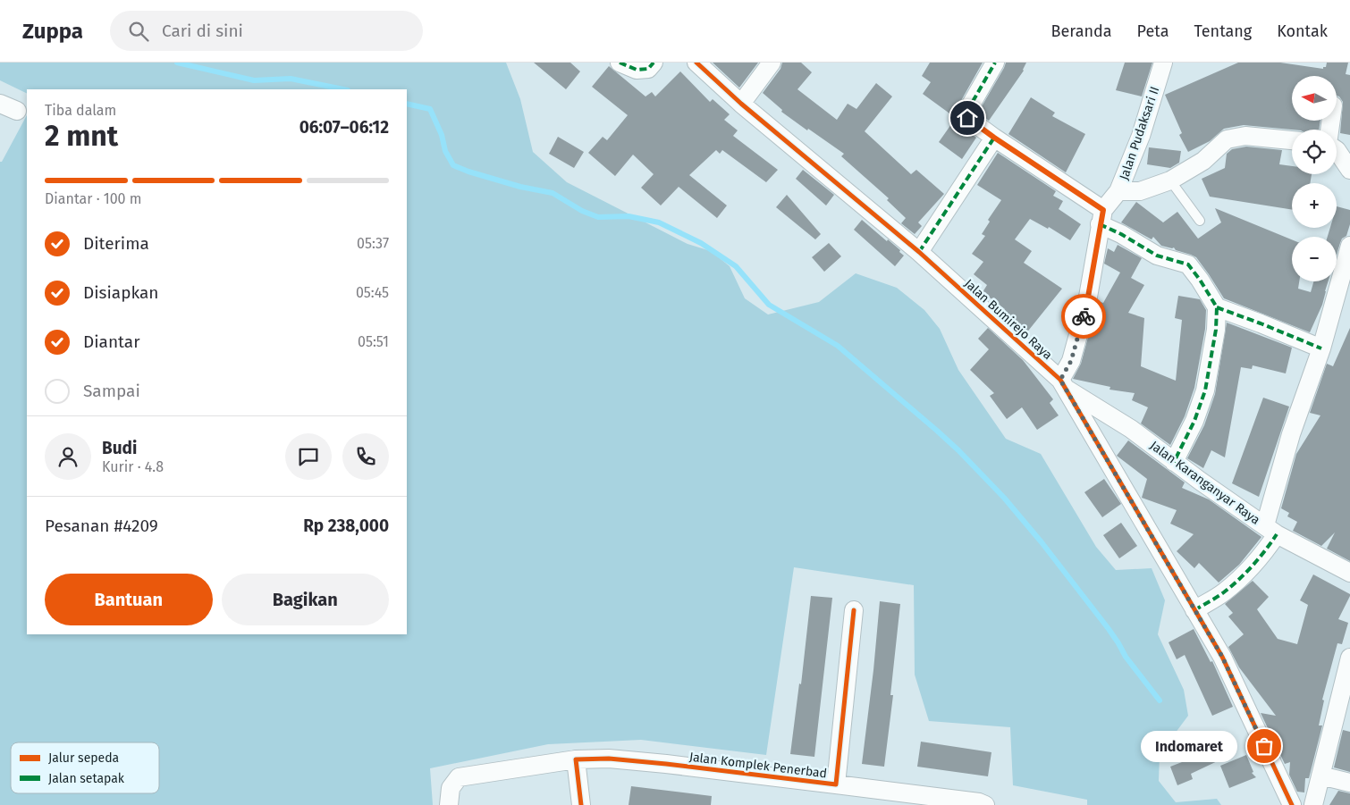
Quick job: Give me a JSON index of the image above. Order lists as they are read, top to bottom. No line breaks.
{"streets":{"street":["Jalan Pudaksari II","Jalan Bumirejo Raya","Jalan Karanganyar Raya","Jalan Komplek Penerbad"]},"crossings":[["Jalan Pudaksari II","Jalan Bumirejo Raya"],["Jalan Pudaksari II","Jalan Karanganyar Raya"],["Jalan Bumirejo Raya","Jalan Karanganyar Raya"]],"places":["Indomaret"],"legend":["Jalur sepeda","Jalan setapak"],"north":"left","page":{"header":"Zuppa","search":"Cari di sini","nav":["Beranda","Peta","Tentang","Kontak"],"map_buttons":["+","−"],"heading":["2 mnt","Tiba dalam","06:07–06:12"],"panel":["Budi","Kurir · 4.8","Pesanan #4209","Rp 238,000"],"bar":"Diantar · 100 m","list":[["Diterima","05:37"],["Disiapkan","05:45"],["Diantar","05:51"],"Sampai"],"buttons":["Bantuan","Bagikan"],"bubble":"Indomaret"}}
